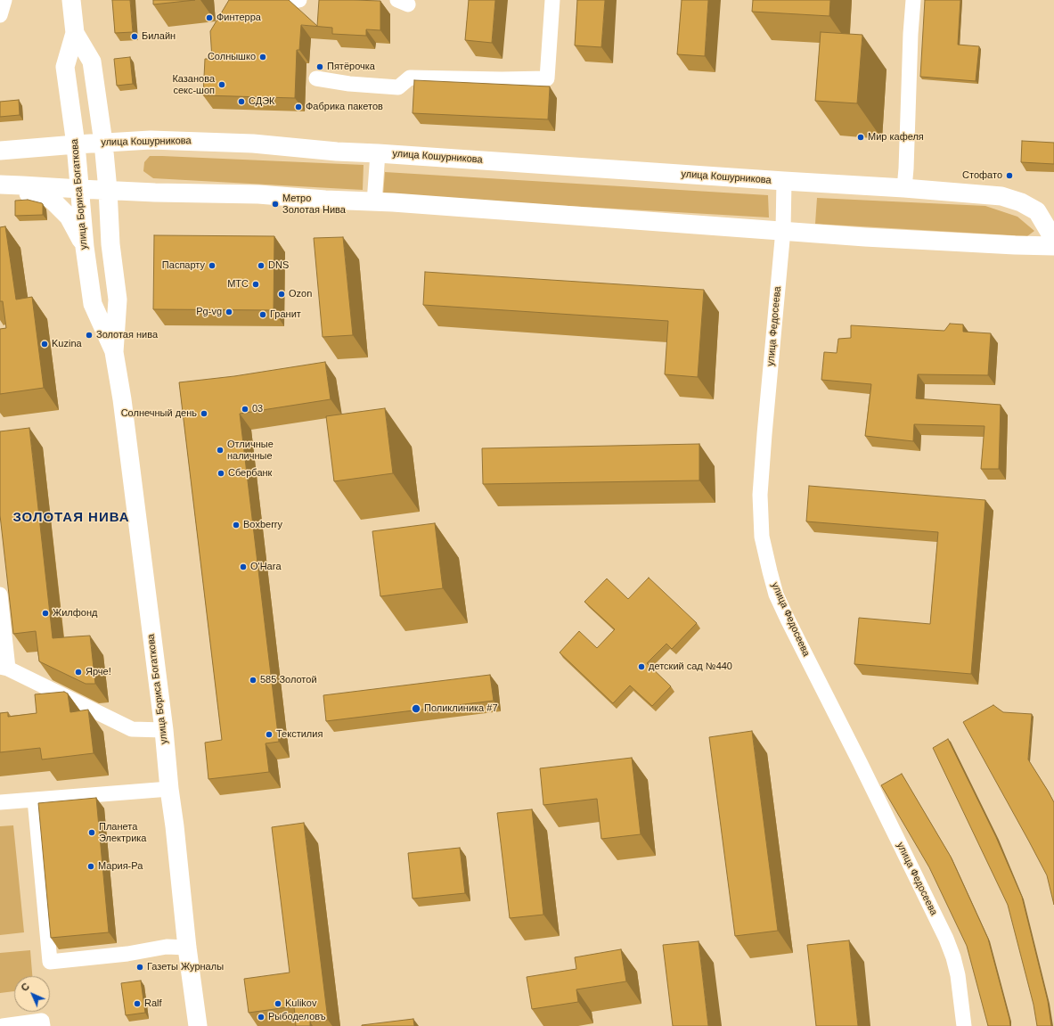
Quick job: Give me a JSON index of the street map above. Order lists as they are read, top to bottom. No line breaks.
{"streets":{"main road":["улица Кошурникова","улица Бориса Богаткова"],"street":["улица Федосеева"]},"crossings":[["улица Кошурникова","улица Бориса Богаткова"],["улица Кошурникова","улица Федосеева"]],"districts":["ЗОЛОТАЯ НИВА"],"places":["Финтерра","Билайн","Солнышко","Пятёрочка","Казанова секс-шоп","СДЭК","Фабрика пакетов","Мир кафеля","Стофато","Метро Золотая Нива","Паспарту","DNS","МТС","Ozon","Pg-vg","Гранит","Золотая нива","Kuzina","03","Солнечный день","Отличные наличные","Сбербанк","Boxberry","O'Hara","Жилфонд","детский сад №440","Ярче!","585 Золотой","Поликлиника #7","Текстилия","Планета Электрика","Мария-Ра","Газеты Журналы","Ralf","Kulikov","Рыбоделовъ"],"north":"top left"}
